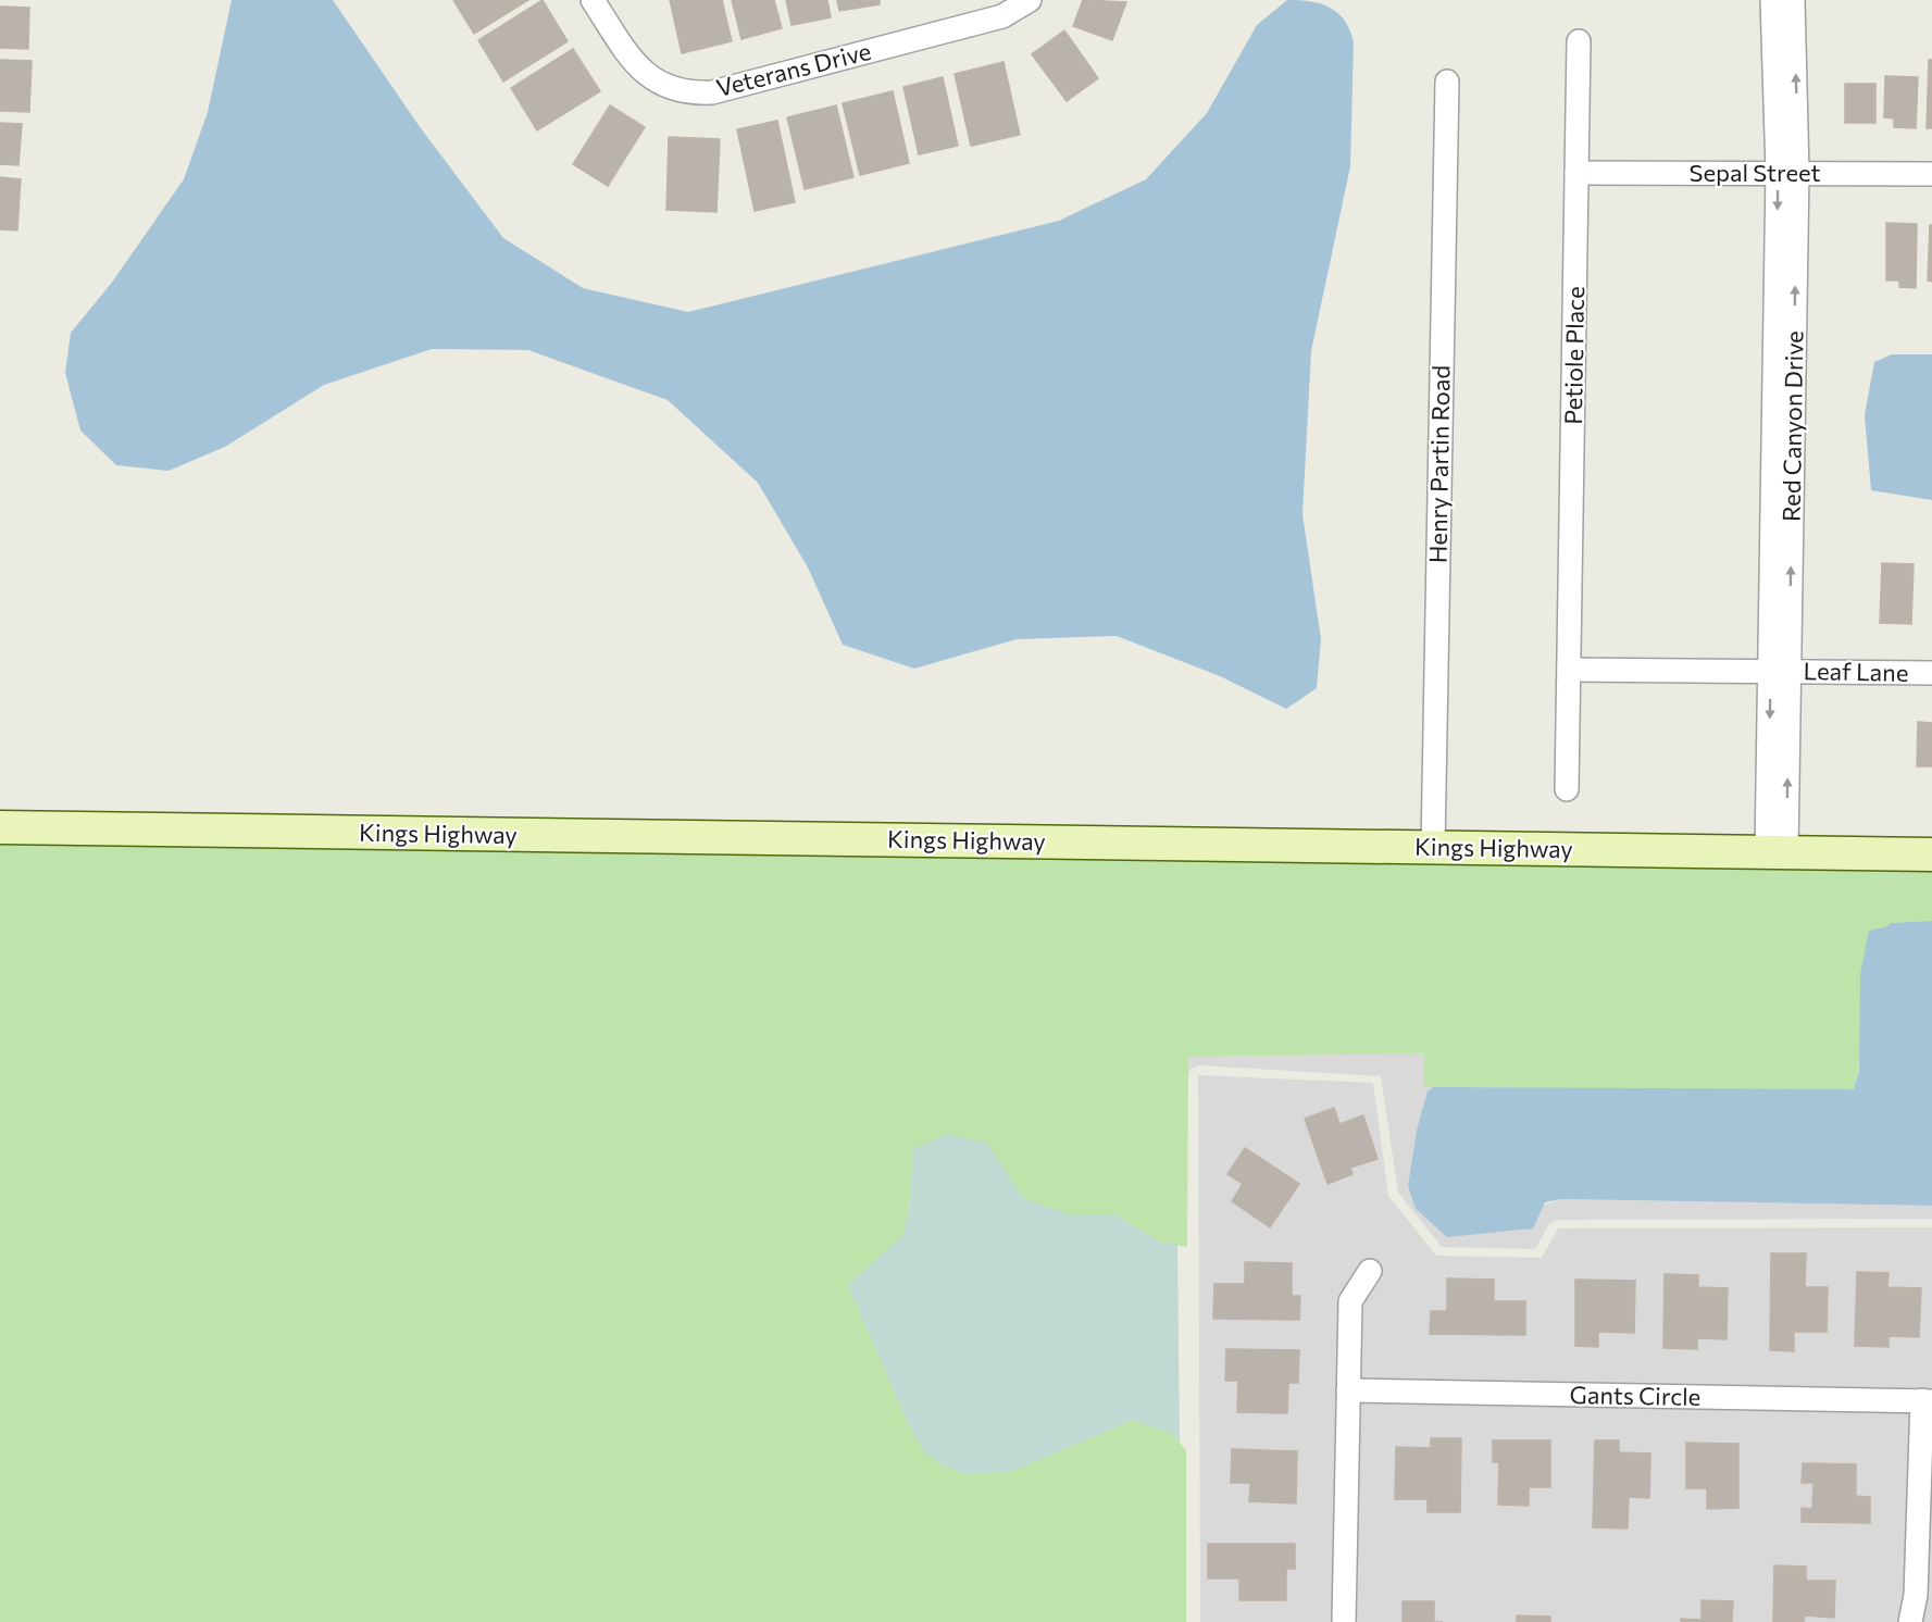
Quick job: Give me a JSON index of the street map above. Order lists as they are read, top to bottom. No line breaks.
{"streets":{"street":["Veterans Drive","Sepal Street","Petiole Place","Red Canyon Drive","Henry Partin Road","Leaf Lane","Kings Highway","Gants Circle"]},"crossings":[["Sepal Street","Petiole Place"],["Sepal Street","Red Canyon Drive"],["Red Canyon Drive","Leaf Lane"],["Red Canyon Drive","Kings Highway"],["Henry Partin Road","Kings Highway"]]}
